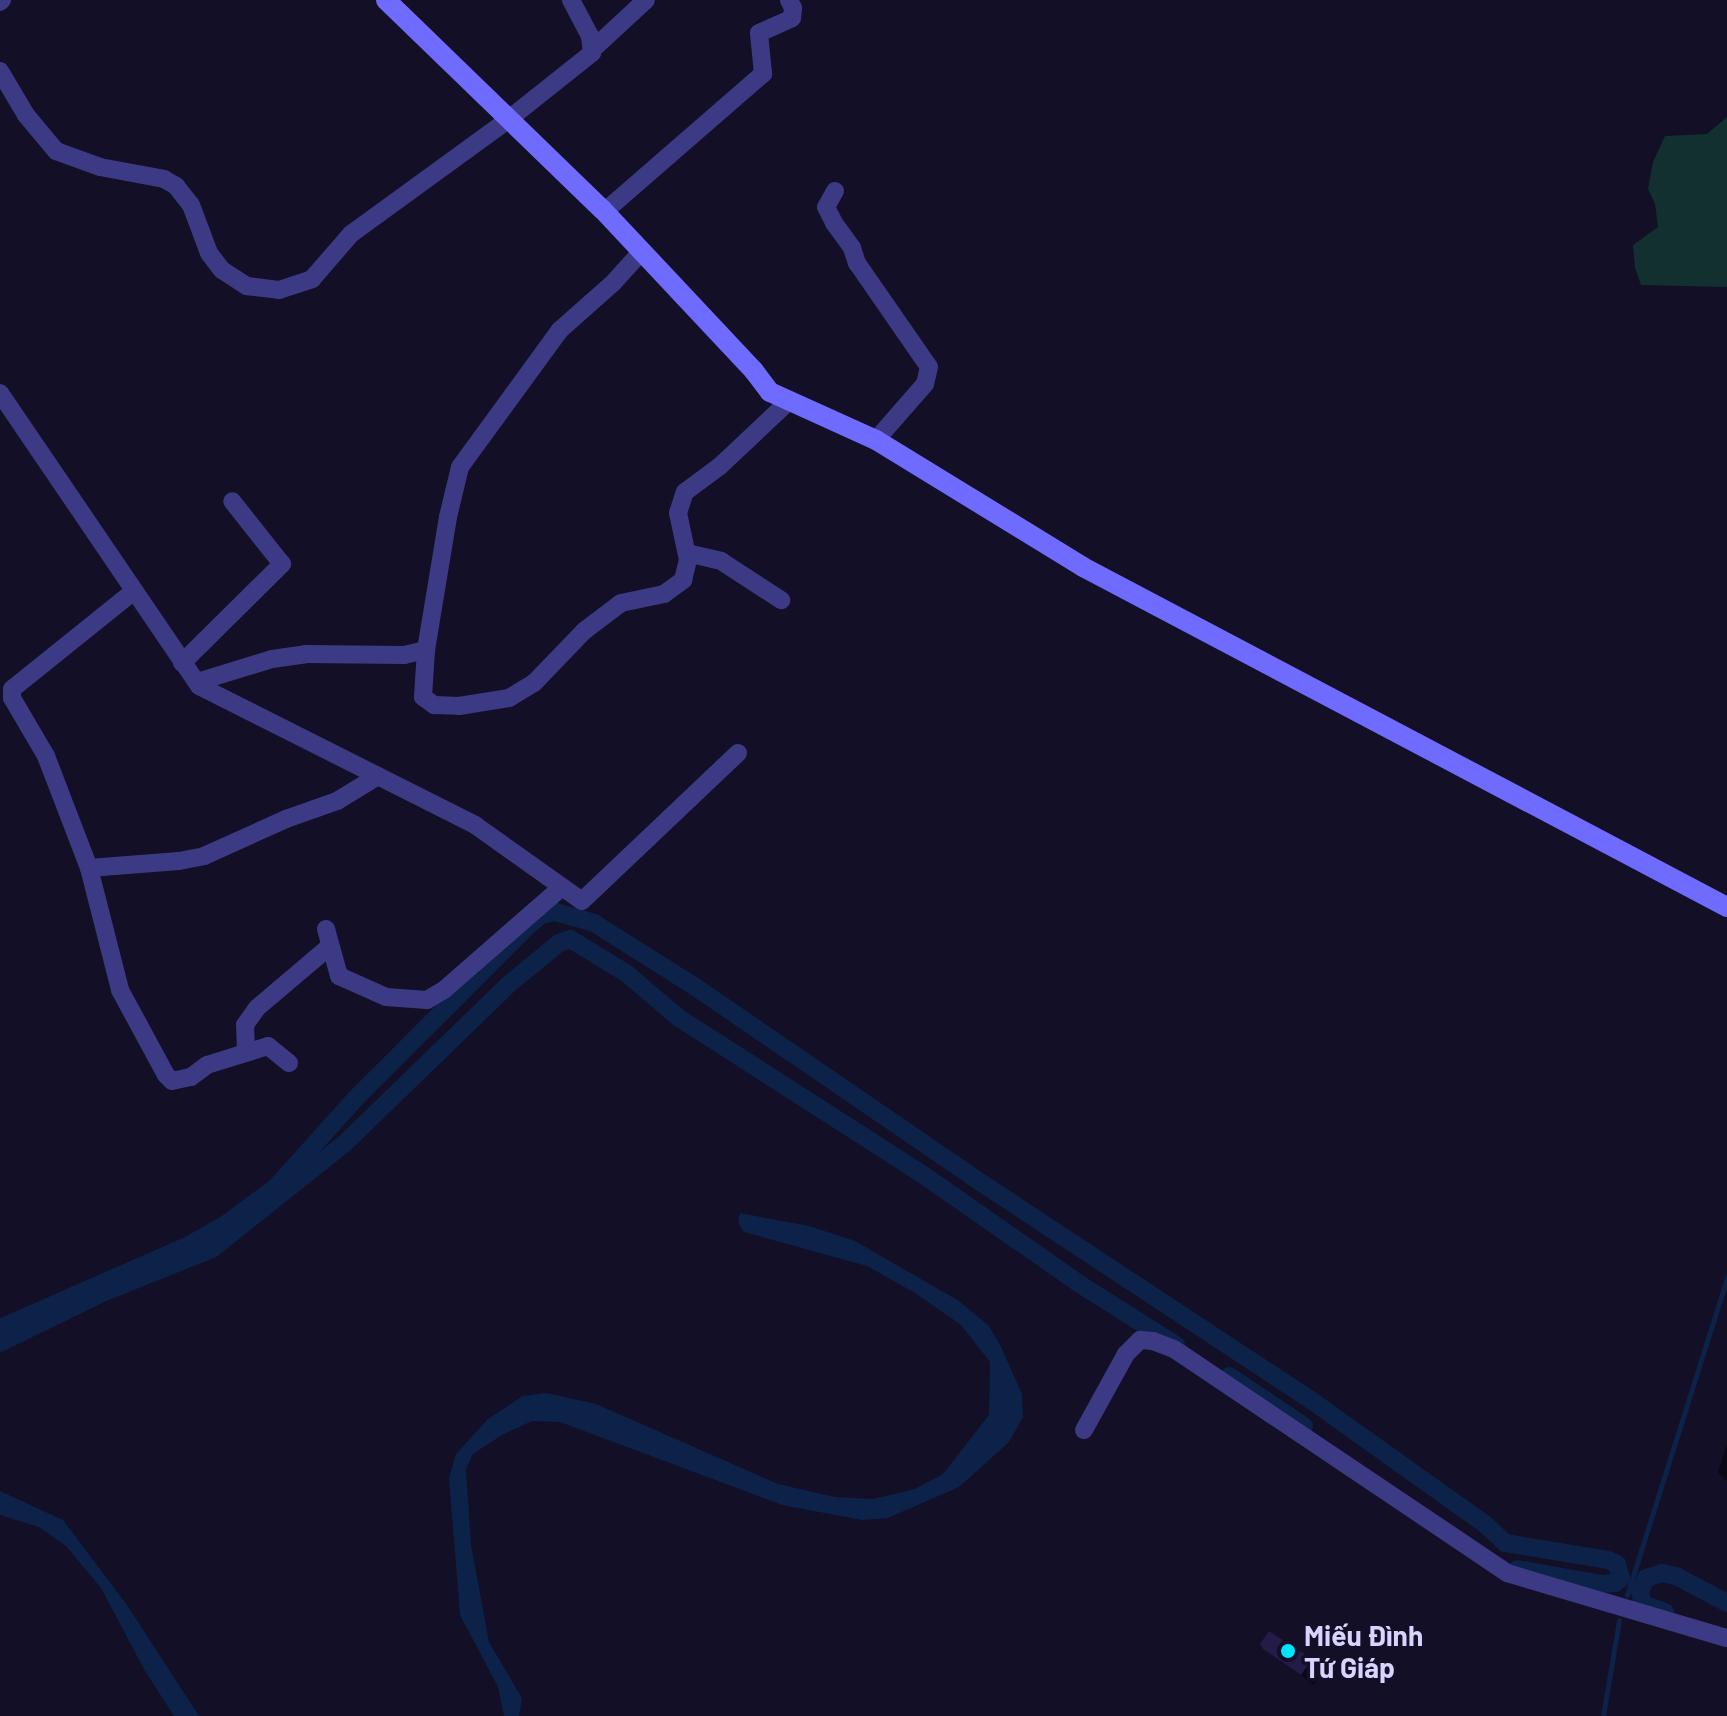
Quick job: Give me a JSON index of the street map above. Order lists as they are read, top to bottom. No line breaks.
{"places":["Miếu Đình Tứ Giáp"]}
